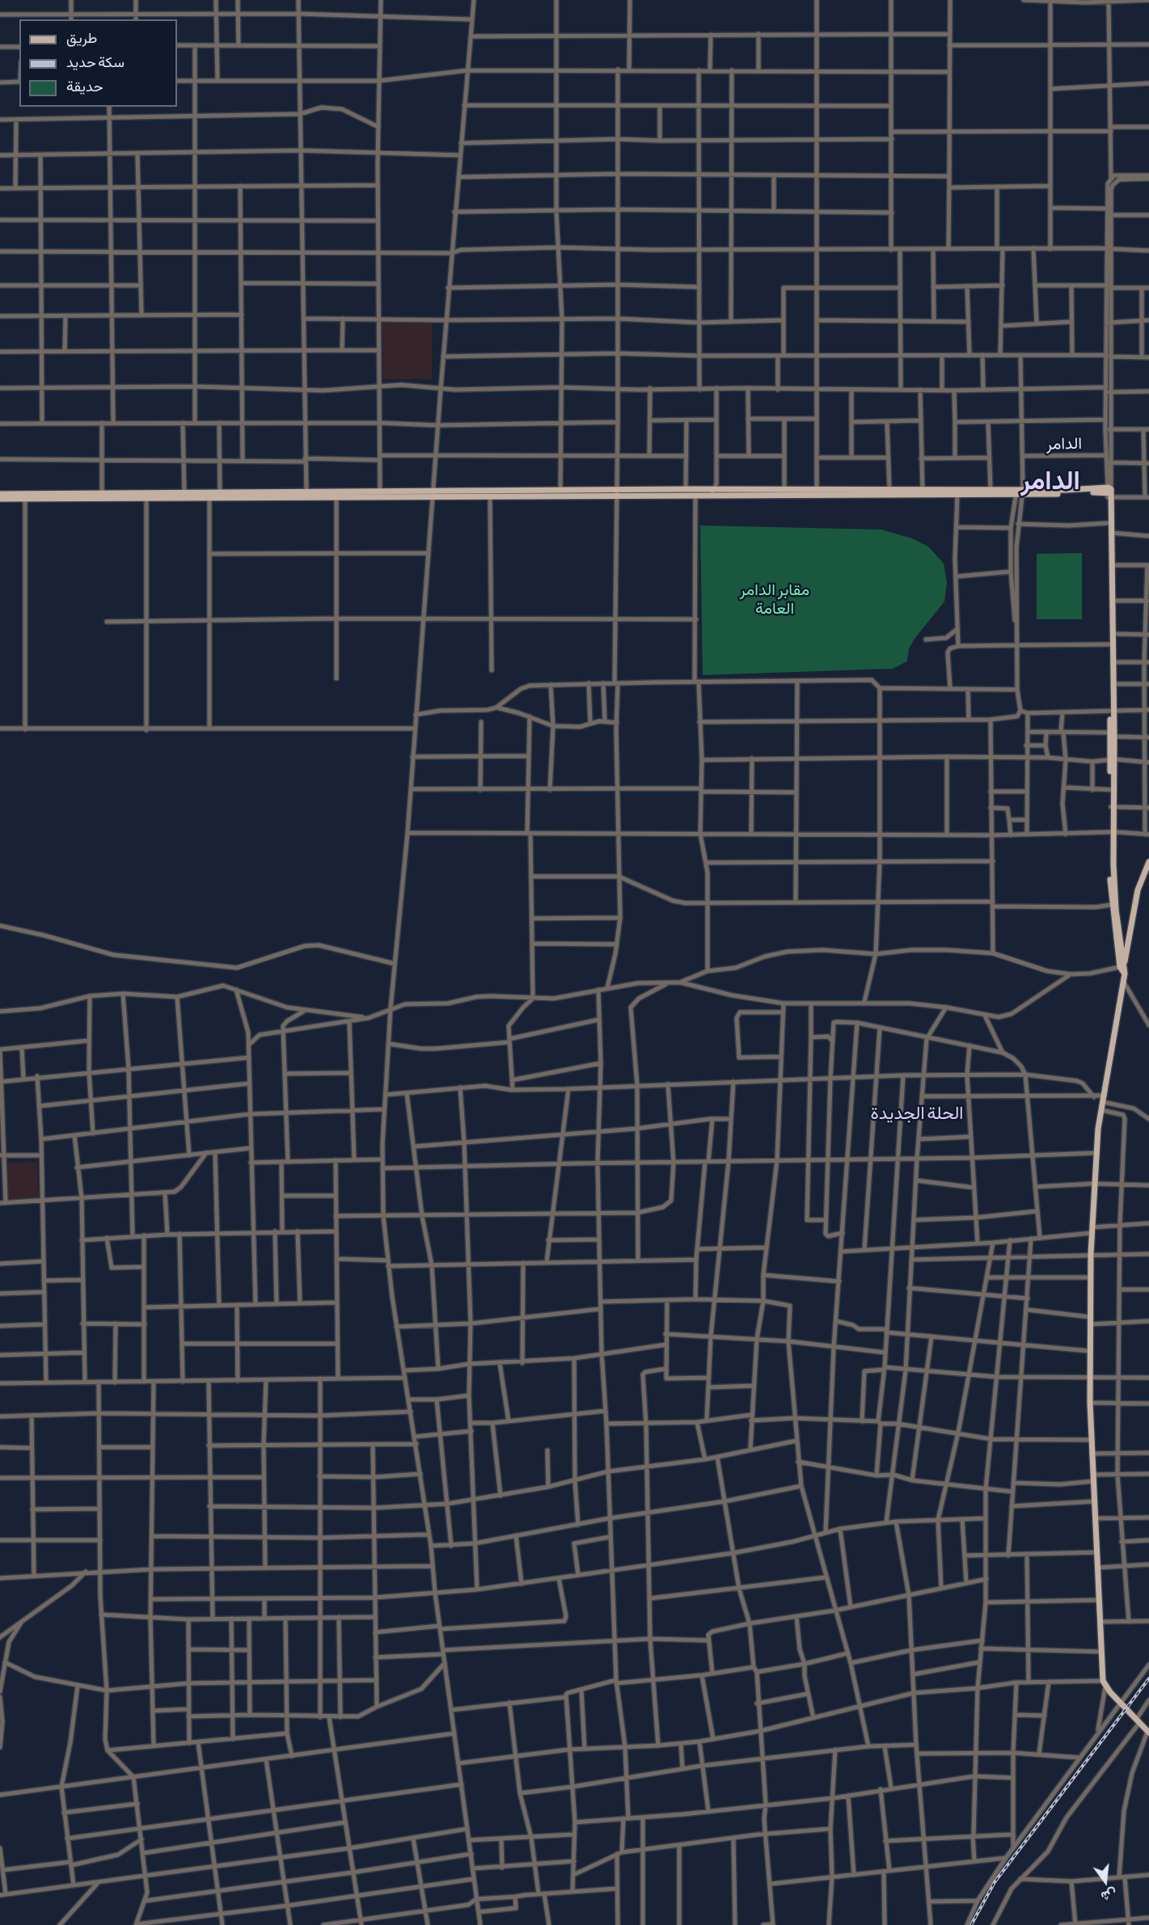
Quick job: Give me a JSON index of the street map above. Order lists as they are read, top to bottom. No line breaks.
{"streets":{"street":["الدامر"]},"districts":["الدامر","الحلة الجديدة"],"parks":["مقابر الدامر العامة"],"legend":["طريق","سكة حديد","حديقة"],"north":"bottom"}
